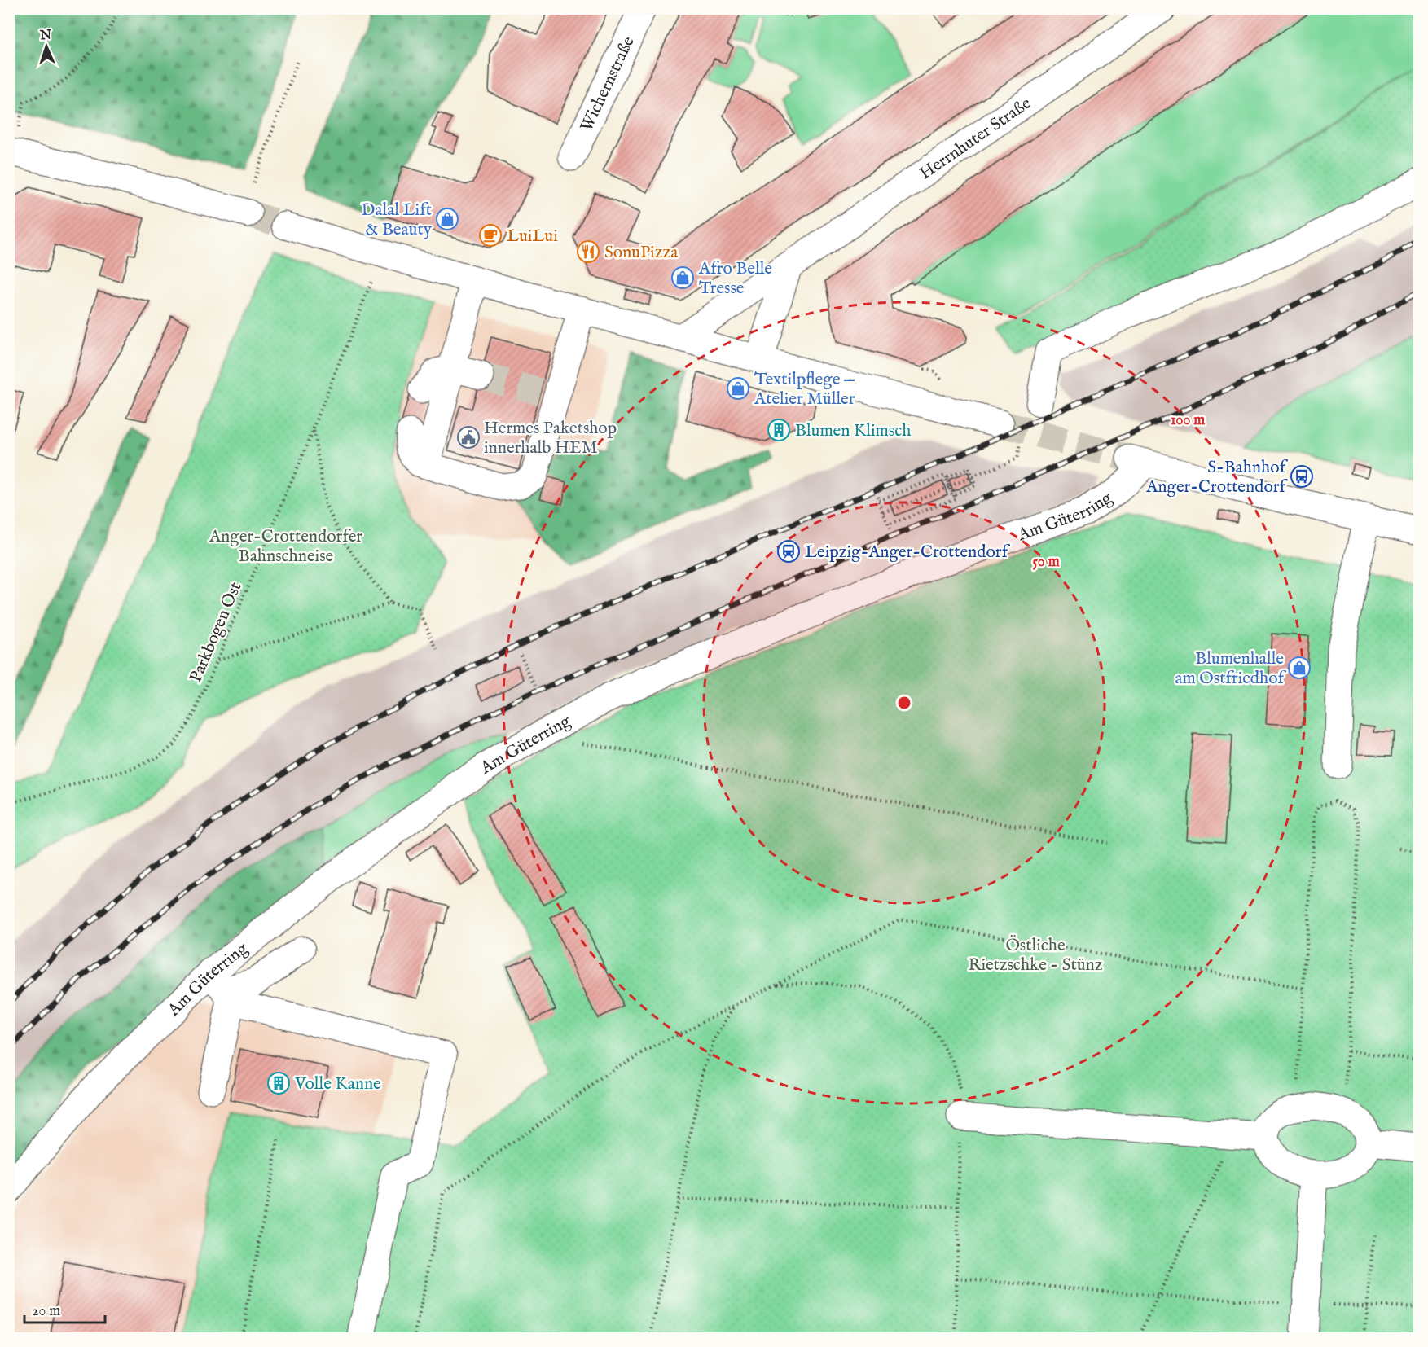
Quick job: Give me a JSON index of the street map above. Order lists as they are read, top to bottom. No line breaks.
{"streets":{"street":["Wichernstraße","Herrnhuter Straße","Am Güterring"],"path":["Parkbogen Ost"]},"parks":["Anger-Crottendorfer Bahnschneise","Östliche Rietzschke - Stünz"],"places":{"shop":["Dalal Lift & Beauty","Afro Belle Tresse","Textilpflege — Atelier Müller","Blumenhalle am Ostfriedhof"],"cafe":["LuiLui"],"restaurant":["SonuPizza"],"building":["Blumen Klimsch","Volle Kanne"],"public building":["Hermes Paketshop innerhalb HEM"],"bus stop":["S-Bahnhof Anger-Crottendorf"],"station":["Leipzig-Anger-Crottendorf"]},"scale_bar":"20 m","north":"top","rings":["100 m","50 m"]}
